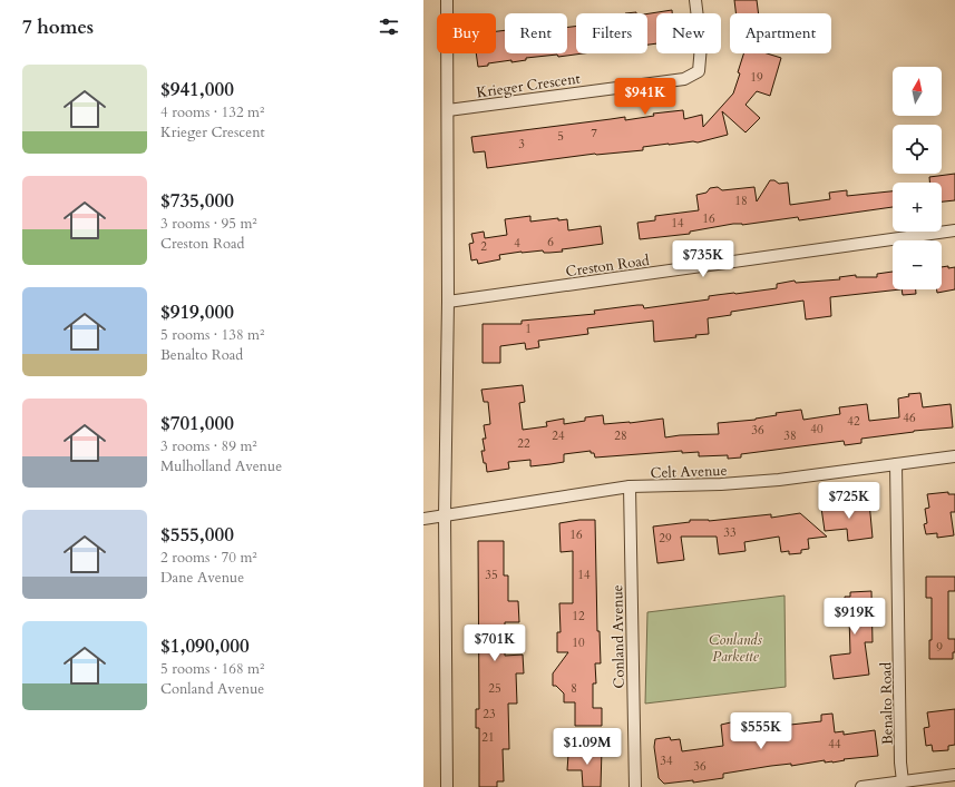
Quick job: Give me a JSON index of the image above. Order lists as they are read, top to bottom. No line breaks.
{"streets":{"street":["Krieger Crescent","Creston Road","Celt Avenue","Conland Avenue","Benalto Road"]},"crossings":[["Celt Avenue","Conland Avenue"],["Celt Avenue","Benalto Road"]],"parks":["Conlands Parkette"],"house_numbers":["19","7","5","3","18","16","14","6","4","2","1","46","42","40","36","24","28","38","22","33","16","29","35","14","12","10","9","25","8","23","21","44","34","36"],"north":"top","page":{"heading":"7 homes","chip":["Buy","Rent","Filters","New","Apartment"],"list":[{"name":"$941,000","note":"4 rooms · 132 m² · Krieger Crescent"},{"name":"$735,000","note":"3 rooms · 95 m² · Creston Road"},{"name":"$919,000","note":"5 rooms · 138 m² · Benalto Road"},{"name":"$701,000","note":"3 rooms · 89 m² · Mulholland Avenue"},{"name":"$555,000","note":"2 rooms · 70 m² · Dane Avenue"},{"name":"$1,090,000","note":"5 rooms · 168 m² · Conland Avenue"}],"map_buttons":["+","−"],"price":["$941K","$735K","$725K","$919K","$701K","$555K","$1.09M"]}}
